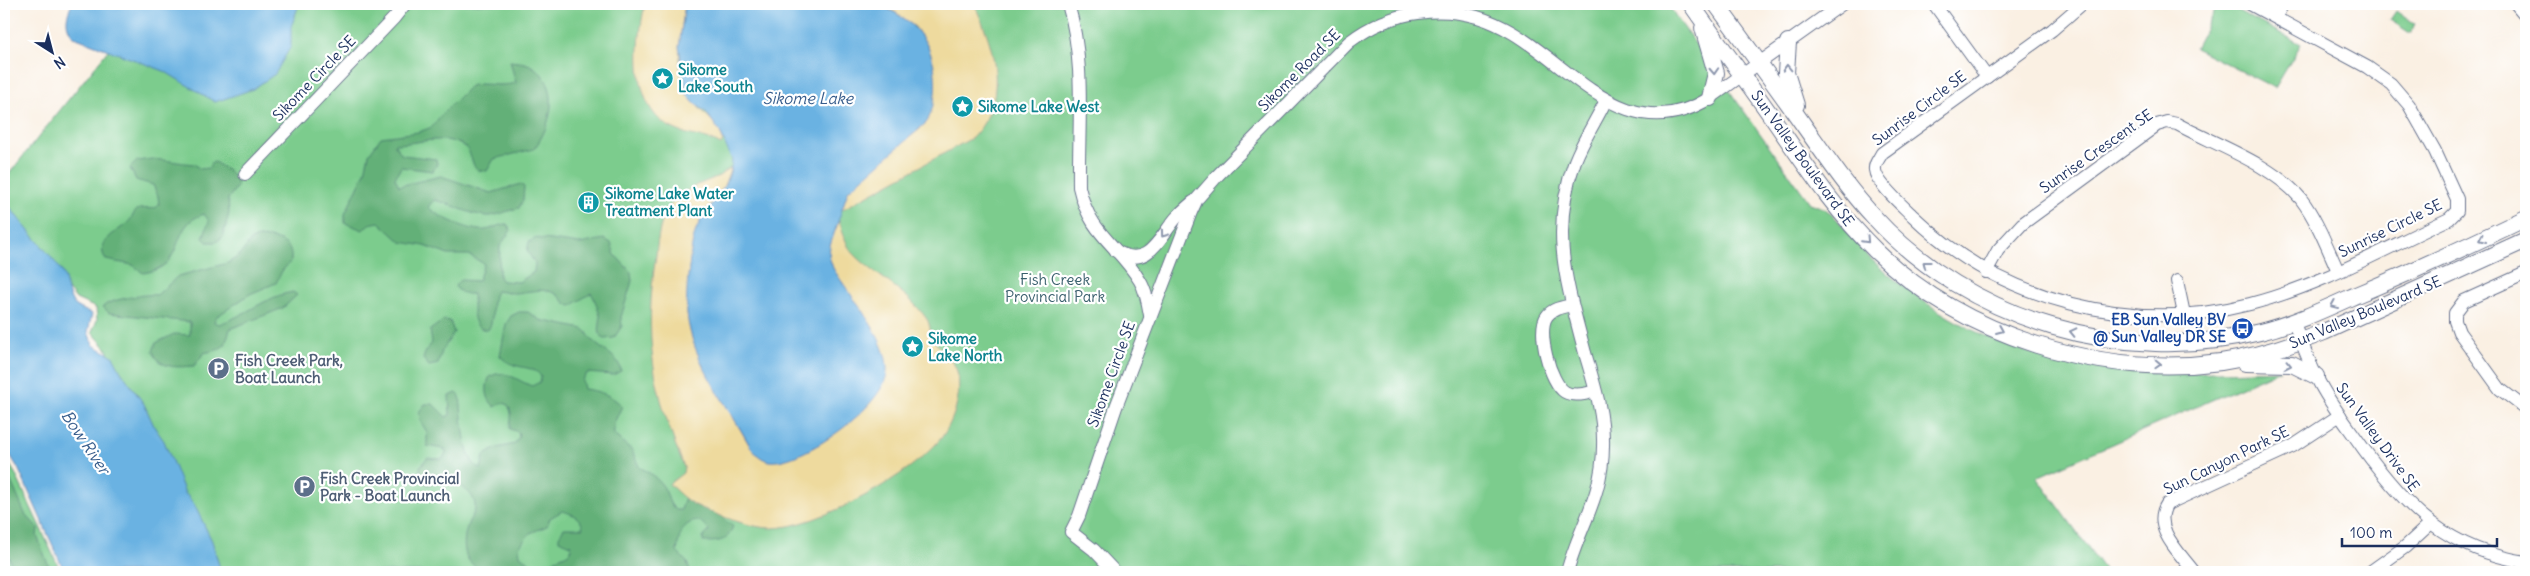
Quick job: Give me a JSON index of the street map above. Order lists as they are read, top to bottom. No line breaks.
{"streets":{"main road":["Sun Valley Boulevard SE"],"street":["Sikome Road SE","Sikome Circle SE","Sunrise Circle SE","Sunrise Crescent SE","Sun Valley Drive SE","Sun Canyon Park SE"]},"crossings":[["Sikome Road SE","Sikome Circle SE"],["Sikome Road SE","Sun Valley Boulevard SE"],["Sunrise Circle SE","Sunrise Crescent SE"],["Sun Valley Boulevard SE","Sun Valley Drive SE"],["Sun Valley Drive SE","Sun Canyon Park SE"]],"water":["Sikome Lake","Bow River"],"parks":["Fish Creek Provincial Park"],"places":{"place":["Sikome Lake South","Sikome Lake West","Sikome Lake North"],"building":["Sikome Lake Water Treatment Plant"],"bus stop":["EB Sun Valley BV @ Sun Valley DR SE"],"parking":["Fish Creek Park, Boat Launch","Fish Creek Provincial Park - Boat Launch"]},"scale_bar":"100 m","north":"bottom right"}
